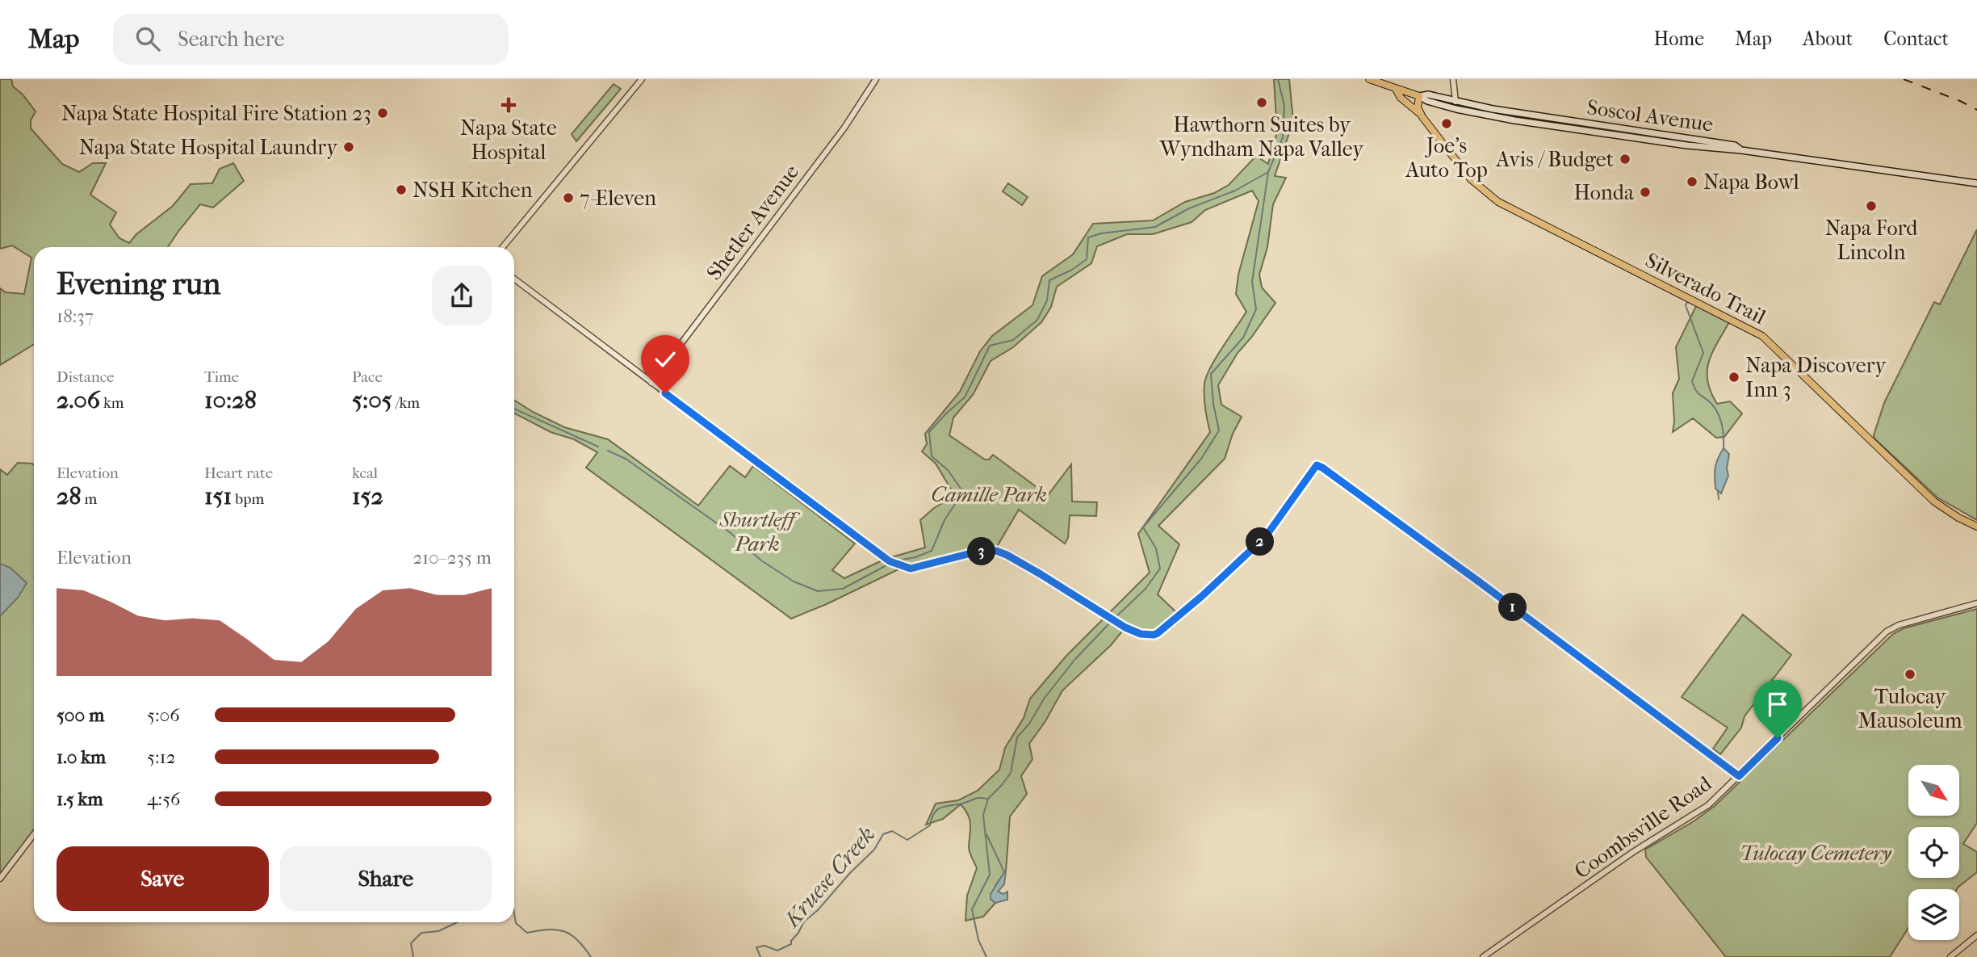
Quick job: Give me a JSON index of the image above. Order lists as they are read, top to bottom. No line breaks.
{"streets":{"main road":["Soscol Avenue","Silverado Trail"],"street":["Shetler Avenue","Coombsville Road"]},"crossings":[["Soscol Avenue","Silverado Trail"]],"water":["Kruese Creek"],"parks":["Camille Park","Shurtleff Park","Tulocay Cemetery"],"places":{"other":["Hawthorn Suites by Wyndham Napa Valley","Napa State Hospital Fire Station 23","Joe's Auto Top","Napa State Hospital Laundry","Avis / Budget","Napa Bowl","NSH Kitchen","Honda","7-Eleven","Napa Ford Lincoln","Napa Discovery Inn 3","Tulocay Mausoleum"],"health":["Napa State Hospital"]},"north":"bottom right","page":{"header":"Map","search":"Search here","nav":["Home","Map","About","Contact"],"heading":["Evening run","18:37"],"stats":[["Distance","2.06 km"],["Time","10:28"],["Pace","5:05 /km"],["Elevation","28 m"],["Heart rate","151 bpm"],["kcal","152"]],"pins":["2","3","1"],"chart":["Elevation","210–235 m"],"list":[{"name":"500 m","note":"5:06"},{"name":"1.0 km","note":"5:12"},{"name":"1.5 km","note":"4:56"}],"buttons":["Save","Share"]}}
